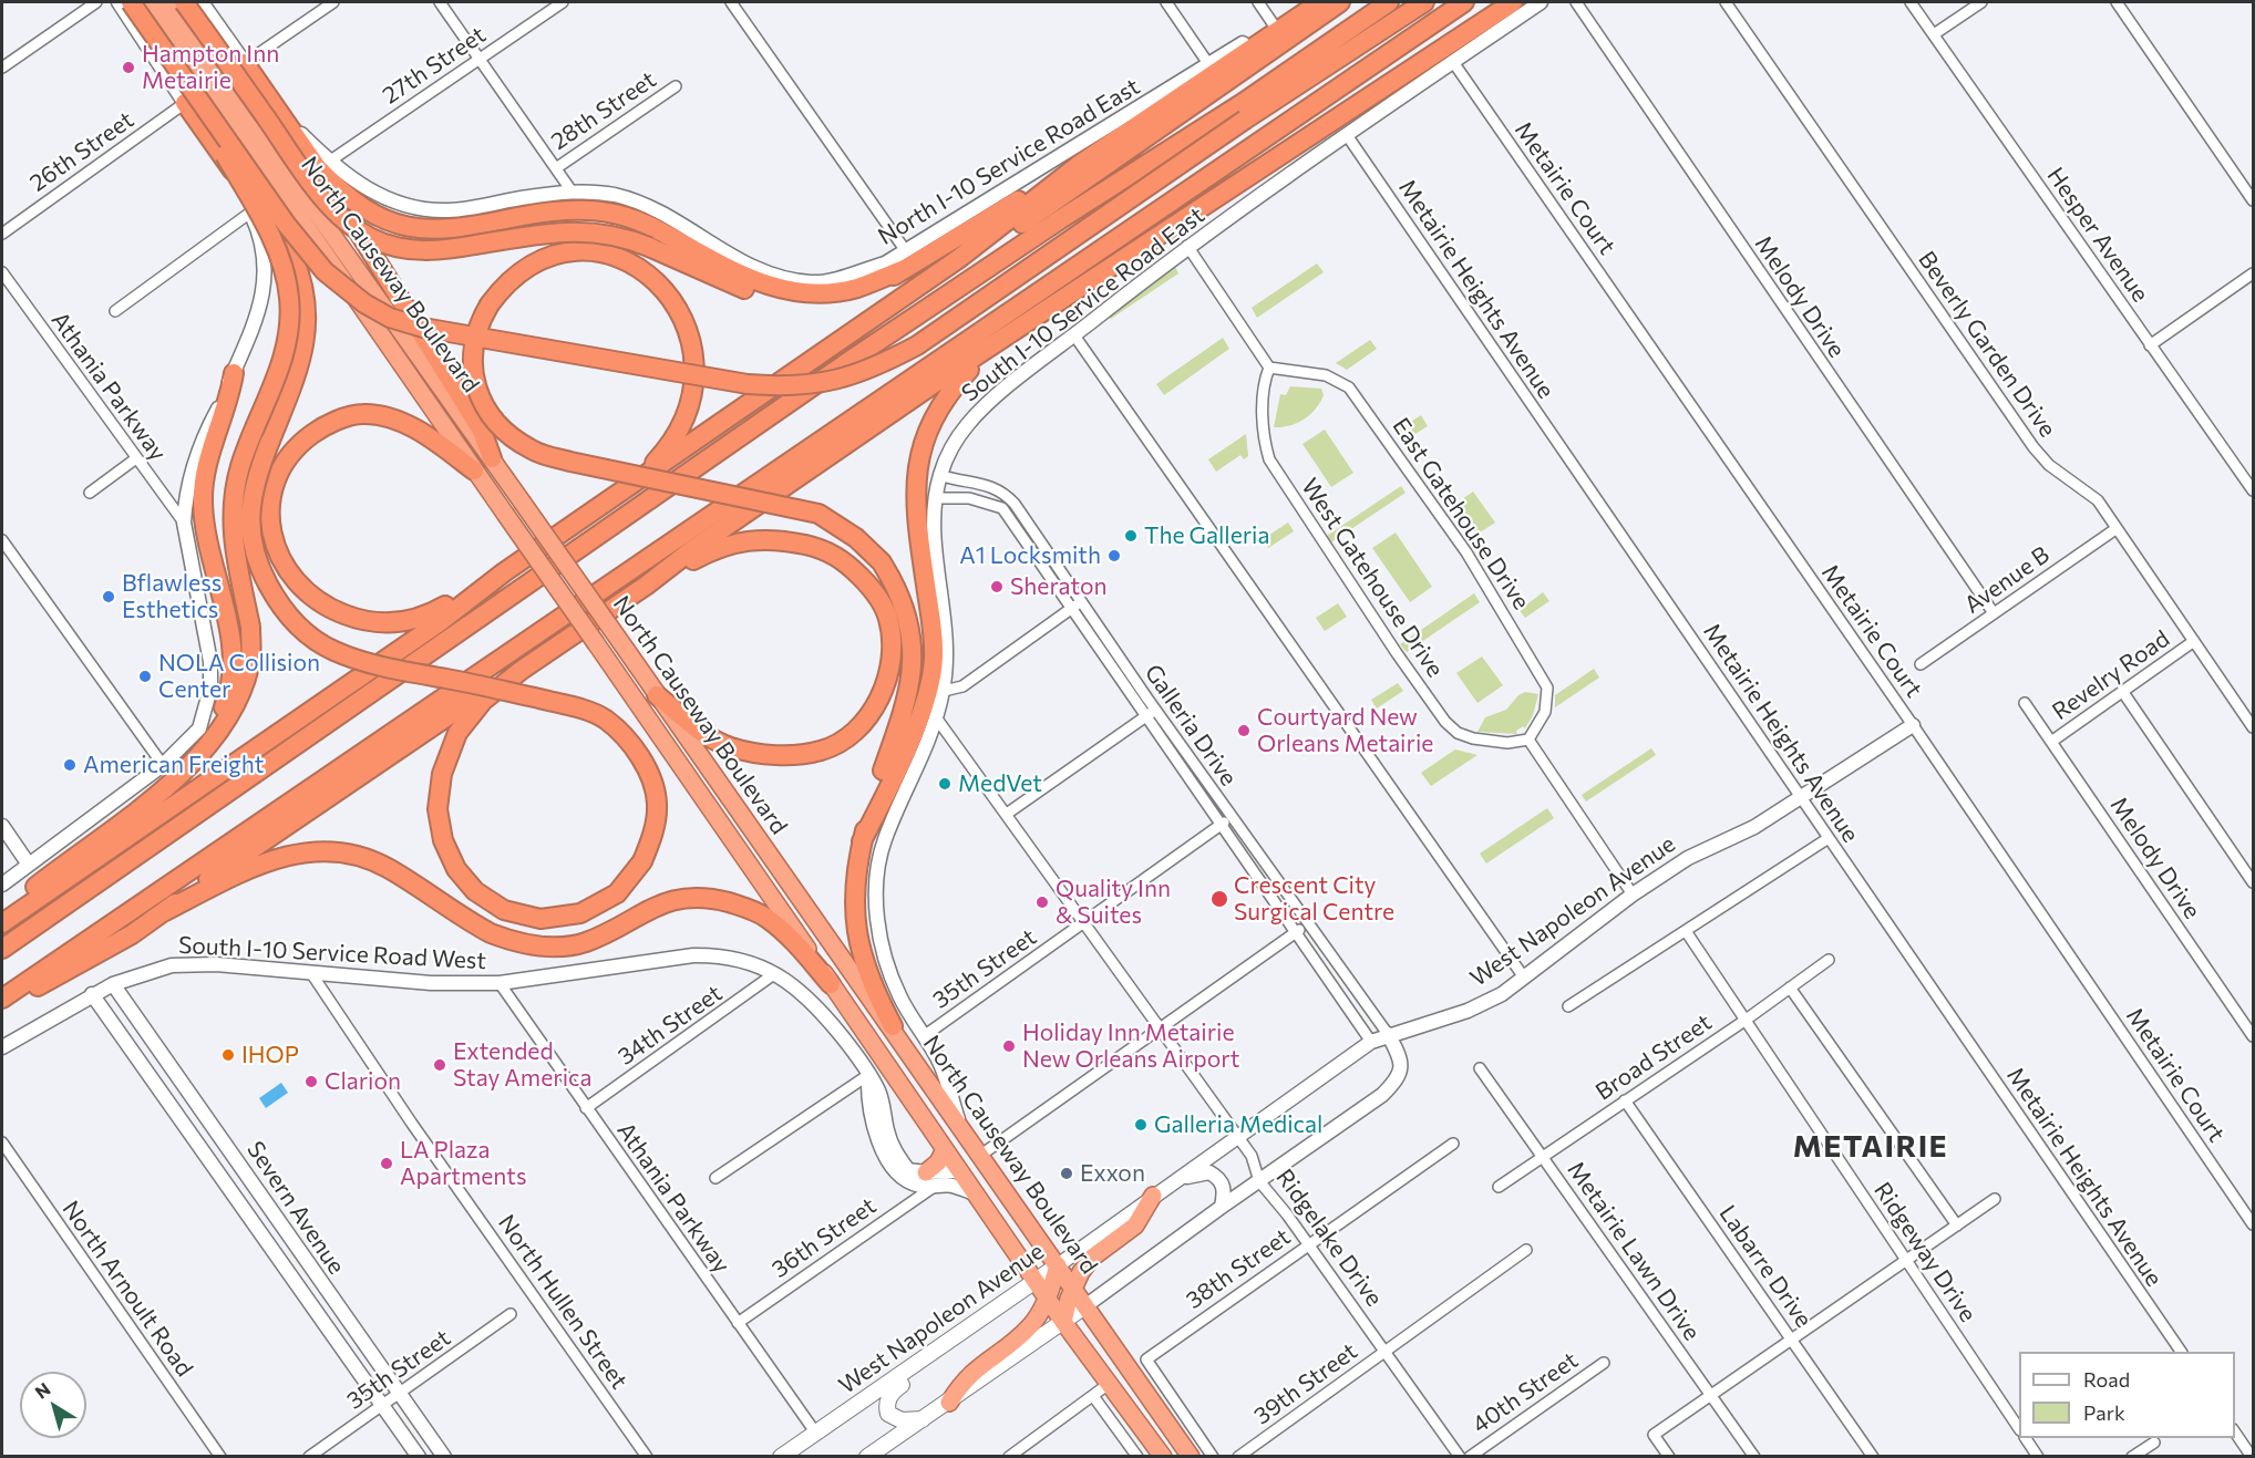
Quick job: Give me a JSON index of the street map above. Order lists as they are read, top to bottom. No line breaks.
{"streets":{"highway":["North Causeway Boulevard"],"main road":["West Napoleon Avenue"],"street":["27th Street","28th Street","26th Street","North I-10 Service Road East","Metairie Court","Hesper Avenue","Metairie Heights Avenue","Melody Drive","South I-10 Service Road East","Beverly Garden Drive","Athania Parkway","East Gatehouse Drive","West Gatehouse Drive","Avenue B","Revelry Road","Galleria Drive","South I-10 Service Road West","35th Street","34th Street","Broad Street","Severn Avenue","36th Street","Ridgelake Drive","Metairie Lawn Drive","Ridgeway Drive","Labarre Drive","38th Street","North Arnoult Road","North Hullen Street","39th Street","40th Street"]},"crossings":[["27th Street","North I-10 Service Road East"],["Metairie Court","South I-10 Service Road East"],["Metairie Court","West Napoleon Avenue"],["North Causeway Boulevard","South I-10 Service Road East"],["North Causeway Boulevard","West Napoleon Avenue"],["North Causeway Boulevard","South I-10 Service Road West"],["Metairie Heights Avenue","South I-10 Service Road East"],["Metairie Heights Avenue","West Napoleon Avenue"],["Melody Drive","Avenue B"],["Melody Drive","Revelry Road"],["South I-10 Service Road East","Galleria Drive"],["South I-10 Service Road East","35th Street"],["South I-10 Service Road East","Ridgelake Drive"],["Beverly Garden Drive","Avenue B"],["Beverly Garden Drive","Revelry Road"],["Athania Parkway","West Napoleon Avenue"],["Athania Parkway","South I-10 Service Road West"],["Athania Parkway","34th Street"],["Athania Parkway","36th Street"],["East Gatehouse Drive","West Gatehouse Drive"],["Galleria Drive","West Napoleon Avenue"],["Galleria Drive","35th Street"],["West Napoleon Avenue","Ridgelake Drive"],["South I-10 Service Road West","34th Street"],["South I-10 Service Road West","Severn Avenue"],["South I-10 Service Road West","36th Street"],["South I-10 Service Road West","North Hullen Street"],["35th Street","Severn Avenue"],["35th Street","Ridgelake Drive"],["Broad Street","Metairie Lawn Drive"],["Broad Street","Ridgeway Drive"],["Broad Street","Labarre Drive"],["Ridgelake Drive","38th Street"],["Ridgelake Drive","39th Street"]],"districts":["METAIRIE"],"places":["Hampton Inn Metairie","The Galleria","A1 Locksmith","Sheraton","Bflawless Esthetics","NOLA Collision Center","Courtyard New Orleans Metairie","American Freight","MedVet","Crescent City Surgical Centre","Quality Inn & Suites","Holiday Inn Metairie New Orleans Airport","IHOP","Extended Stay America","Clarion","Galleria Medical","LA Plaza Apartments","Exxon"],"legend":["Road","Park"],"north":"top left"}
